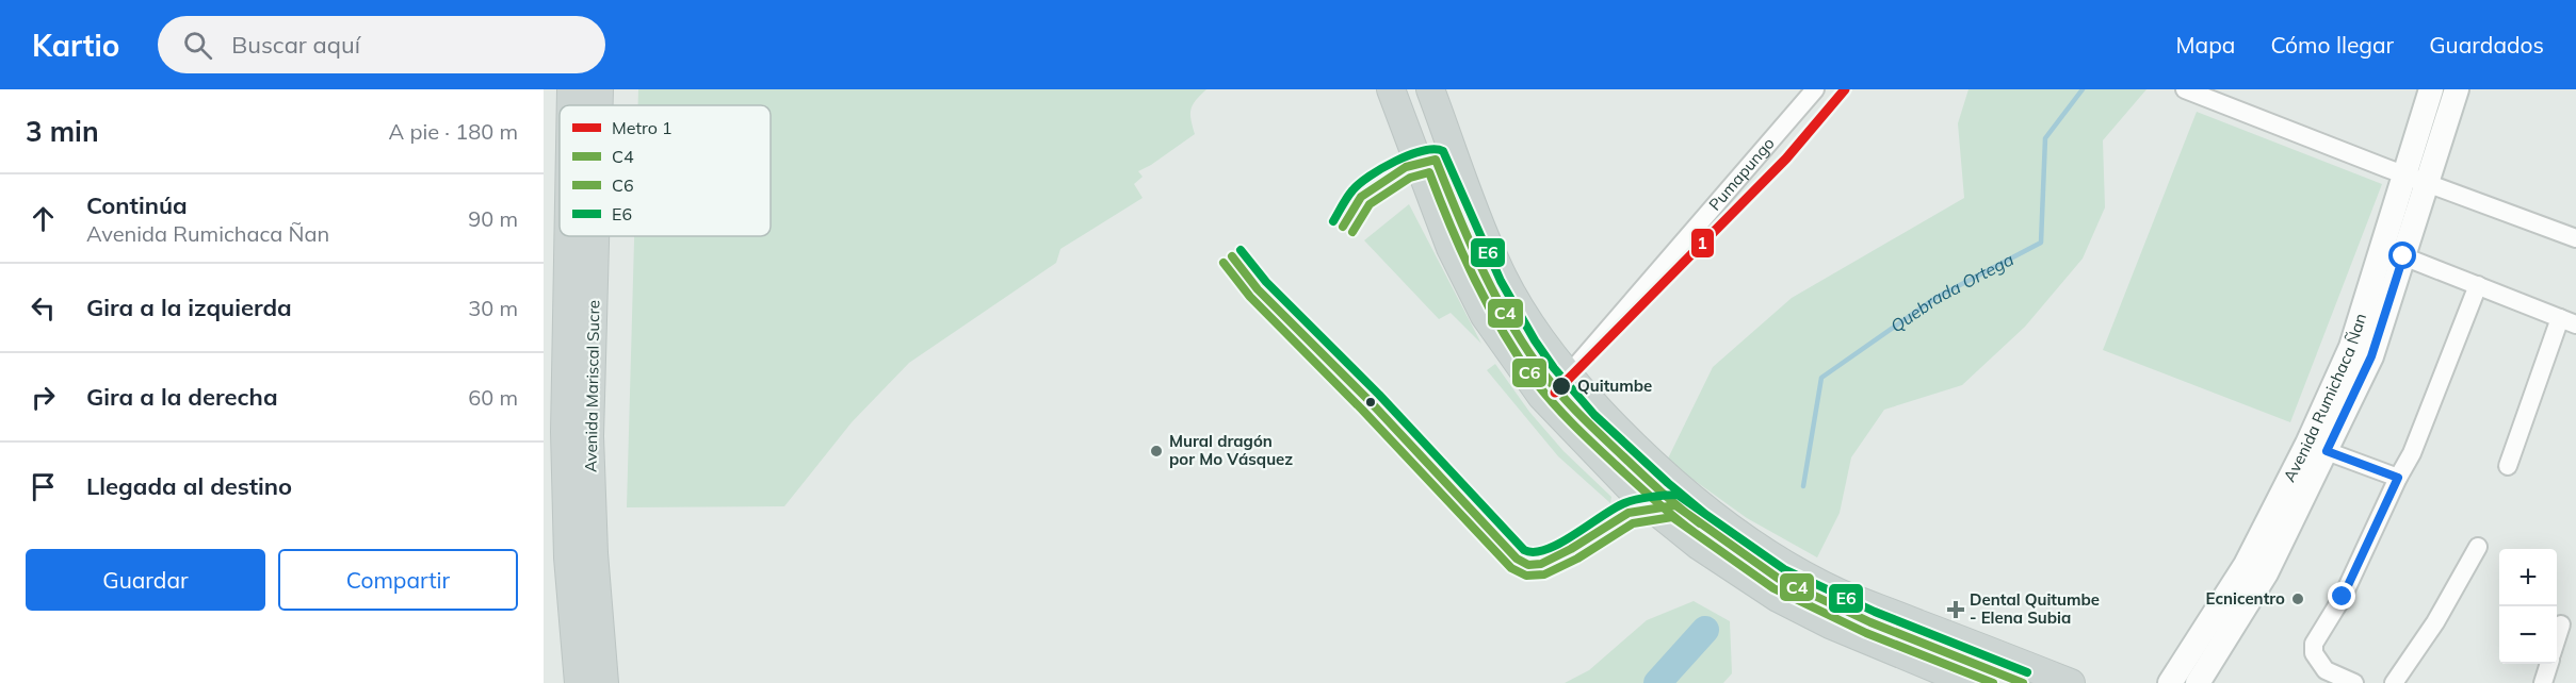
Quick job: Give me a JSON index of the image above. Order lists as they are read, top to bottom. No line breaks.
{"streets":{"main road":["Avenida Mariscal Sucre","Avenida Rumichaca Ñan"],"street":["Pumapungo"]},"water":["Quebrada Ortega"],"places":{"other":["Quitumbe","Mural dragón por Mo Vásquez","Ecnicentro"],"health":["Dental Quitumbe - Elena Subia"]},"lines":["metro line 1","transit line E6","transit line C4","transit line C6"],"legend":["Metro 1","C4","C6","E6"],"page":{"header":"Kartio","search":"Buscar aquí","nav":["Mapa","Cómo llegar","Guardados"],"heading":["3 min","A pie · 180 m"],"list":[["Continúa","Avenida Rumichaca Ñan","90 m"],["Gira a la izquierda","30 m"],["Gira a la derecha","60 m"],"Llegada al destino"],"buttons":["Guardar","Compartir"],"map_buttons":["+","−"]}}
